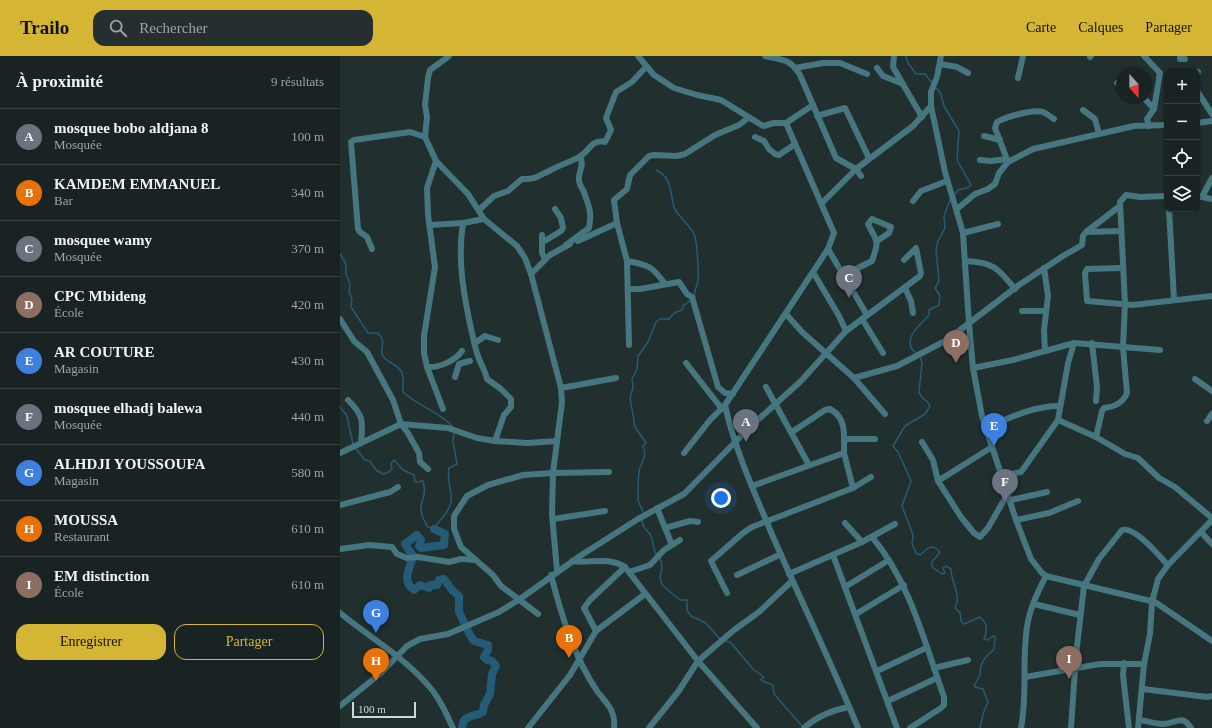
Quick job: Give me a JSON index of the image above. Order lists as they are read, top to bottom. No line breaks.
{"scale_bar":"100 m","north":"bottom","page":{"header":"Trailo","search":"Rechercher","nav":["Carte","Calques","Partager"],"heading":["À proximité","9 résultats"],"map_buttons":["+","−"],"list":[{"mark":"A","name":"mosquee bobo aldjana 8","note":"Mosquée","value":"100 m"},{"mark":"B","name":"KAMDEM EMMANUEL","note":"Bar","value":"340 m"},{"mark":"C","name":"mosquee wamy","note":"Mosquée","value":"370 m"},{"mark":"D","name":"CPC Mbideng","note":"École","value":"420 m"},{"mark":"E","name":"AR COUTURE","note":"Magasin","value":"430 m"},{"mark":"F","name":"mosquee elhadj balewa","note":"Mosquée","value":"440 m"},{"mark":"G","name":"ALHDJI YOUSSOUFA","note":"Magasin","value":"580 m"},{"mark":"H","name":"MOUSSA","note":"Restaurant","value":"610 m"},{"mark":"I","name":"EM distinction","note":"École","value":"610 m"}],"pins":["C","D","A","E","F","G","B","I","H"],"buttons":["Enregistrer","Partager"],"scale":"100 m"}}
